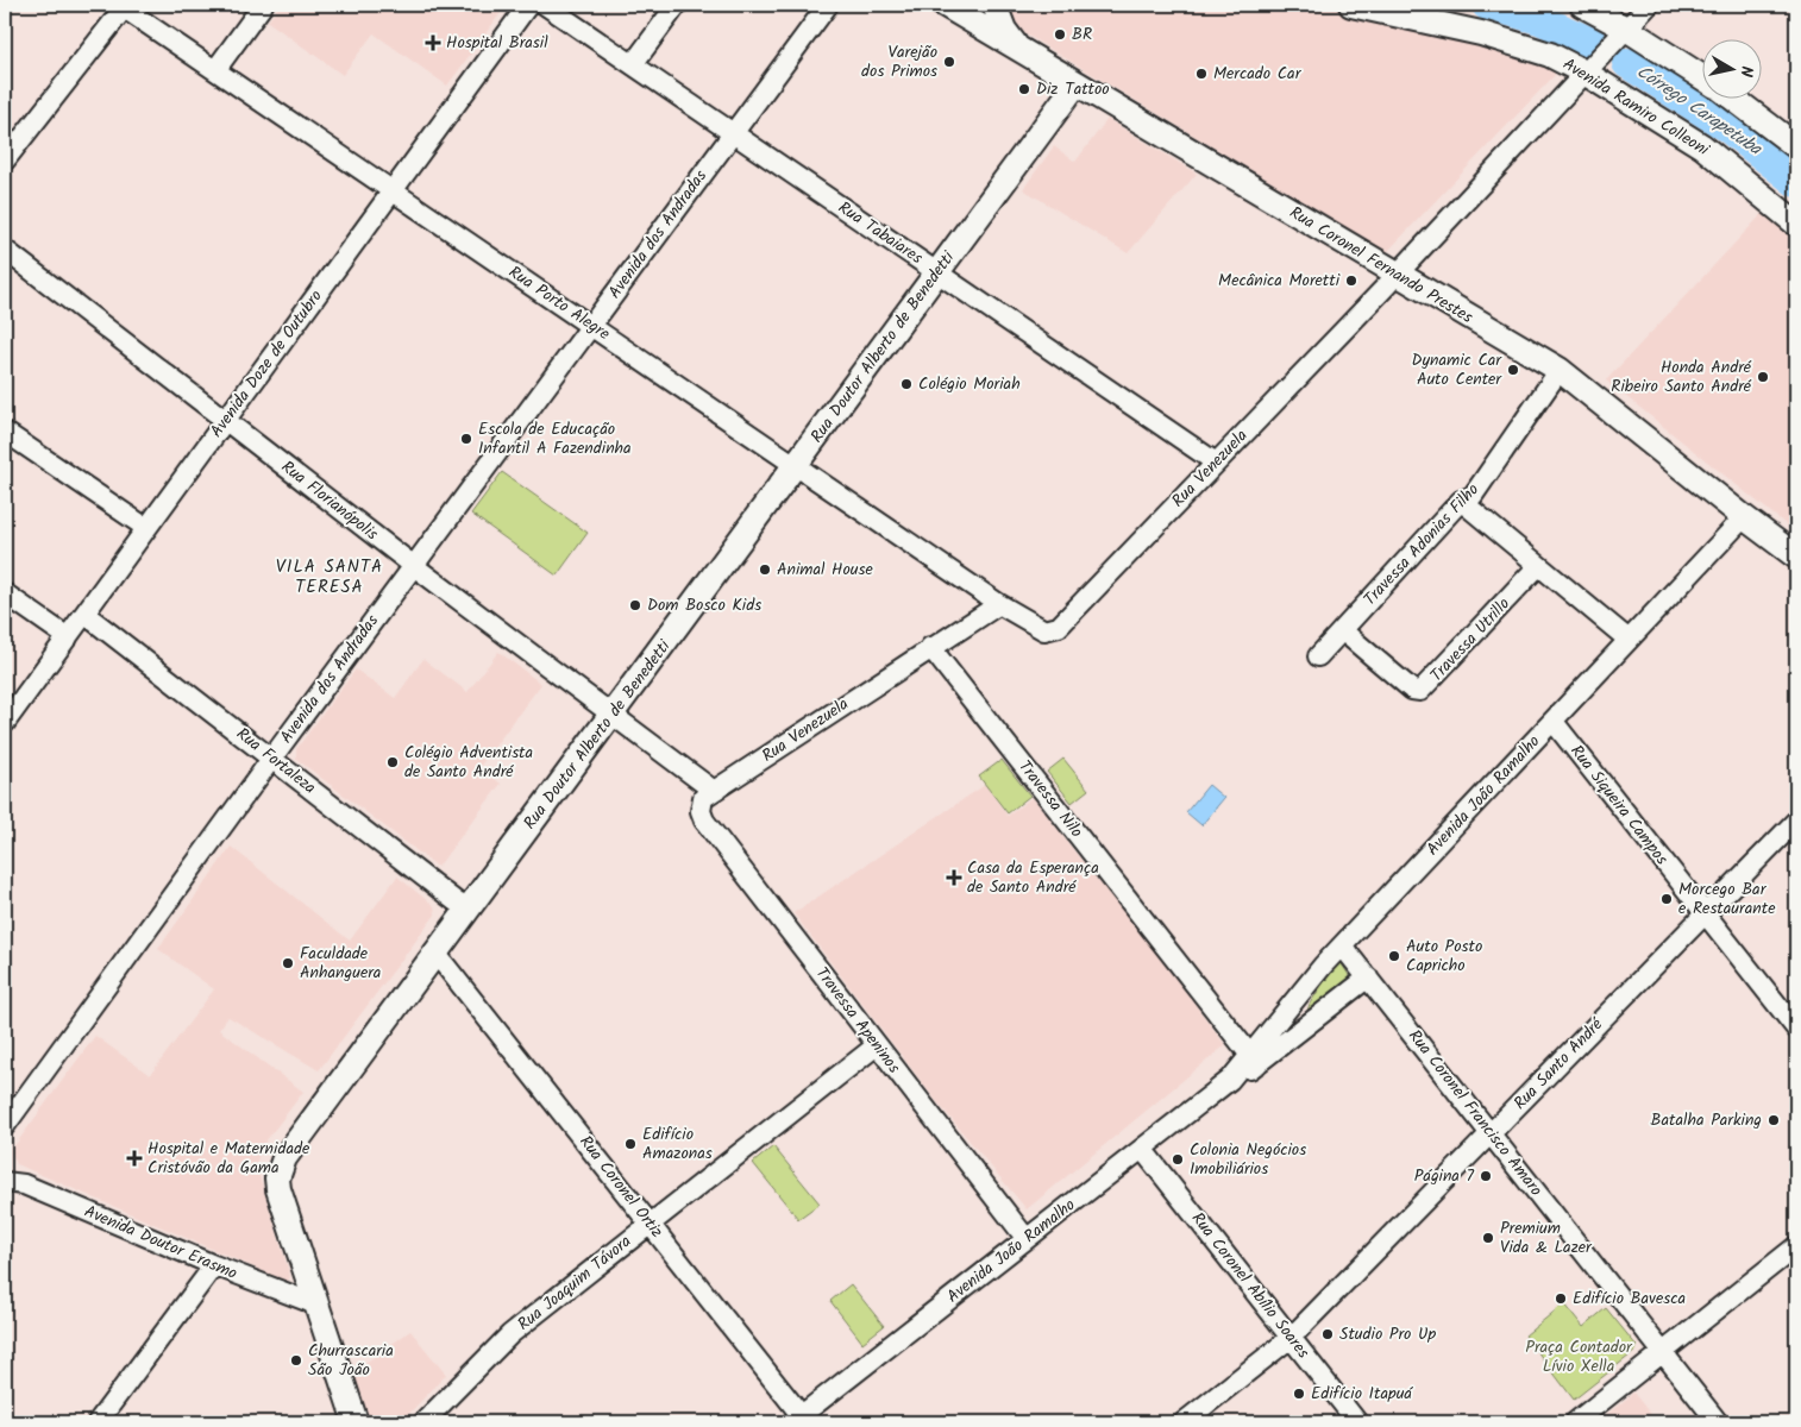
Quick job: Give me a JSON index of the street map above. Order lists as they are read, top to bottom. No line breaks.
{"streets":{"main road":["Avenida Ramiro Colleoni","Rua Coronel Fernando Prestes","Rua Doutor Alberto de Benedetti"],"street":["Rua Tabaiares","Avenida dos Andradas","Rua Porto Alegre","Avenida Doze de Outubro","Rua Venezuela","Rua Florianópolis","Travessa Adonias Filho","Travessa Utrillo","Rua Fortaleza","Avenida João Ramalho","Travessa Nilo","Rua Siqueira Campos","Travessa Apeninos","Rua Santo André","Rua Coronel Francisco Amaro","Rua Coronel Ortiz","Avenida Doutor Erasmo","Rua Joaquim Távora","Rua Coronel Abílio Soares"]},"crossings":[["Avenida Ramiro Colleoni","Rua Venezuela"],["Rua Tabaiares","Avenida dos Andradas"],["Rua Tabaiares","Rua Doutor Alberto de Benedetti"],["Rua Tabaiares","Rua Venezuela"],["Avenida dos Andradas","Rua Porto Alegre"],["Avenida dos Andradas","Rua Florianópolis"],["Avenida dos Andradas","Rua Fortaleza"],["Rua Coronel Fernando Prestes","Rua Doutor Alberto de Benedetti"],["Rua Coronel Fernando Prestes","Rua Venezuela"],["Rua Coronel Fernando Prestes","Travessa Adonias Filho"],["Rua Coronel Fernando Prestes","Avenida João Ramalho"],["Rua Porto Alegre","Rua Doutor Alberto de Benedetti"],["Rua Porto Alegre","Avenida Doze de Outubro"],["Rua Porto Alegre","Rua Venezuela"],["Rua Doutor Alberto de Benedetti","Rua Florianópolis"],["Rua Doutor Alberto de Benedetti","Rua Fortaleza"],["Rua Doutor Alberto de Benedetti","Rua Coronel Ortiz"],["Rua Doutor Alberto de Benedetti","Avenida Doutor Erasmo"],["Avenida Doze de Outubro","Rua Florianópolis"],["Avenida Doze de Outubro","Rua Fortaleza"],["Rua Venezuela","Rua Florianópolis"],["Rua Venezuela","Travessa Nilo"],["Rua Venezuela","Travessa Apeninos"],["Rua Florianópolis","Travessa Apeninos"],["Travessa Adonias Filho","Travessa Utrillo"],["Avenida João Ramalho","Travessa Nilo"],["Avenida João Ramalho","Rua Siqueira Campos"],["Avenida João Ramalho","Travessa Apeninos"],["Avenida João Ramalho","Rua Coronel Francisco Amaro"],["Avenida João Ramalho","Rua Coronel Ortiz"],["Avenida João Ramalho","Rua Coronel Abílio Soares"],["Rua Siqueira Campos","Rua Santo André"],["Travessa Apeninos","Rua Joaquim Távora"],["Rua Santo André","Rua Coronel Francisco Amaro"],["Rua Santo André","Rua Coronel Abílio Soares"],["Rua Coronel Ortiz","Rua Joaquim Távora"]],"districts":["VILA SANTA TERESA"],"water":["Córrego Carapetuba"],"parks":["Praça Contador Lívio Xella"],"places":{"other":["BR","Varejão dos Primos","Mercado Car","Diz Tattoo","Mecânica Moretti","Dynamic Car Auto Center","Honda André Ribeiro Santo André","Colégio Moriah","Escola de Educação Infantil A Fazendinha","Animal House","Dom Bosco Kids","Colégio Adventista de Santo André","Morcego Bar e Restaurante","Auto Posto Capricho","Faculdade Anhanguera","Batalha Parking","Edifício Amazonas","Colonia Negócios Imobiliários","Página 7","Premium Vida & Lazer","Edifício Bavesca","Studio Pro Up","Churrascaria São João","Edifício Itapuá"],"health":["Hospital Brasil","Casa da Esperança de Santo André","Hospital e Maternidade Cristóvão da Gama"]},"north":"right"}
